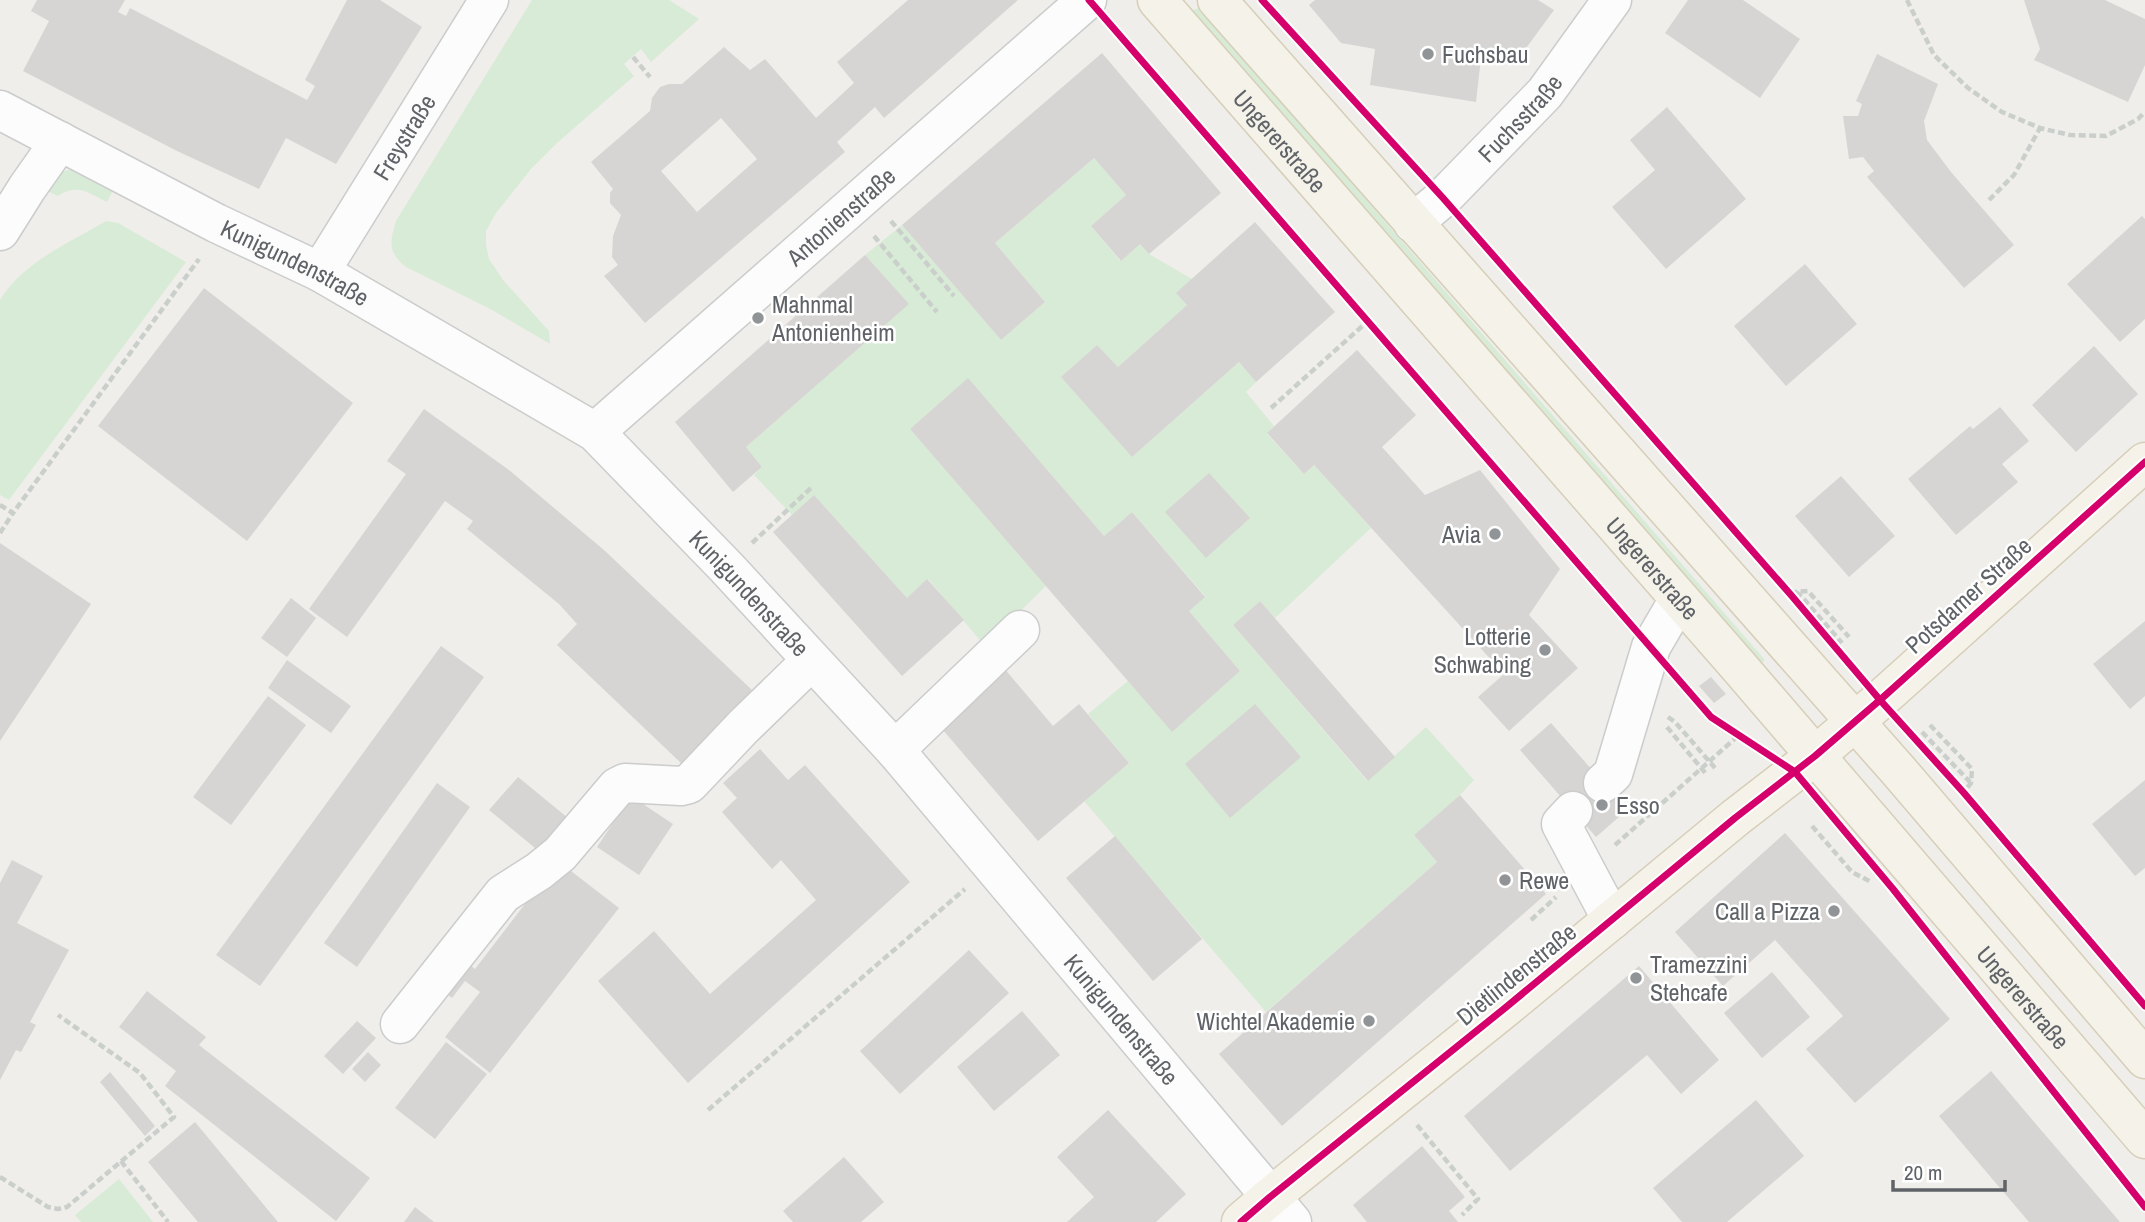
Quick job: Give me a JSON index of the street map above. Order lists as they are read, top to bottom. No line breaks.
{"streets":{"main road":["Ungererstraße","Potsdamer Straße","Dietlindenstraße"],"street":["Fuchsstraße","Freystraße","Antonienstraße","Kunigundenstraße"]},"crossings":[["Fuchsstraße","Ungererstraße"],["Freystraße","Kunigundenstraße"],["Ungererstraße","Potsdamer Straße"],["Ungererstraße","Dietlindenstraße"],["Antonienstraße","Kunigundenstraße"],["Kunigundenstraße","Dietlindenstraße"],["Potsdamer Straße","Dietlindenstraße"]],"places":["Fuchsbau","Mahnmal Antonienheim","Avia","Lotterie Schwabing","Esso","Rewe","Call a Pizza","Tramezzini Stehcafe","Wichtel Akademie"],"scale_bar":"20 m"}
